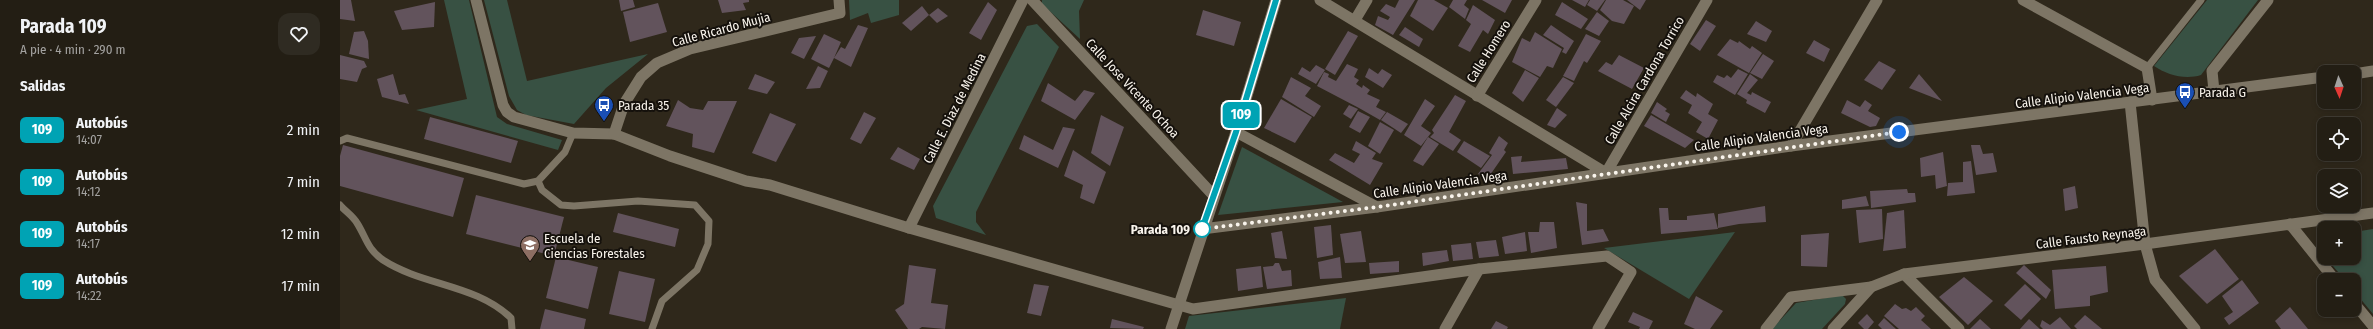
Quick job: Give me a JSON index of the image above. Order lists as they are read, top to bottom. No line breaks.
{"streets":{"street":["Calle Ricardo Mujia","Calle Homero","Calle Alcira Cardona Torrico","Calle Jose Vicente Ochoa","Calle Alipio Valencia Vega","Calle E. Diaz de Medina","Calle Fausto Reynaga"]},"crossings":[["Calle Alcira Cardona Torrico","Calle Alipio Valencia Vega"]],"places":{"bus stop":["Parada G","Parada 35"],"other":["Parada 109"],"school or university":["Escuela de Ciencias Forestales"]},"lines":["bus line 109"],"north":"bottom","page":{"heading":[["Parada 109","A pie · 4 min · 290 m"],"Salidas"],"on_map":"109","map_buttons":["+","−"],"list":[{"mark":"109","name":"Autobús","note":"14:07","value":"2 min"},{"mark":"109","name":"Autobús","note":"14:12","value":"7 min"},{"mark":"109","name":"Autobús","note":"14:17","value":"12 min"},{"mark":"109","name":"Autobús","note":"14:22","value":"17 min"}]}}
